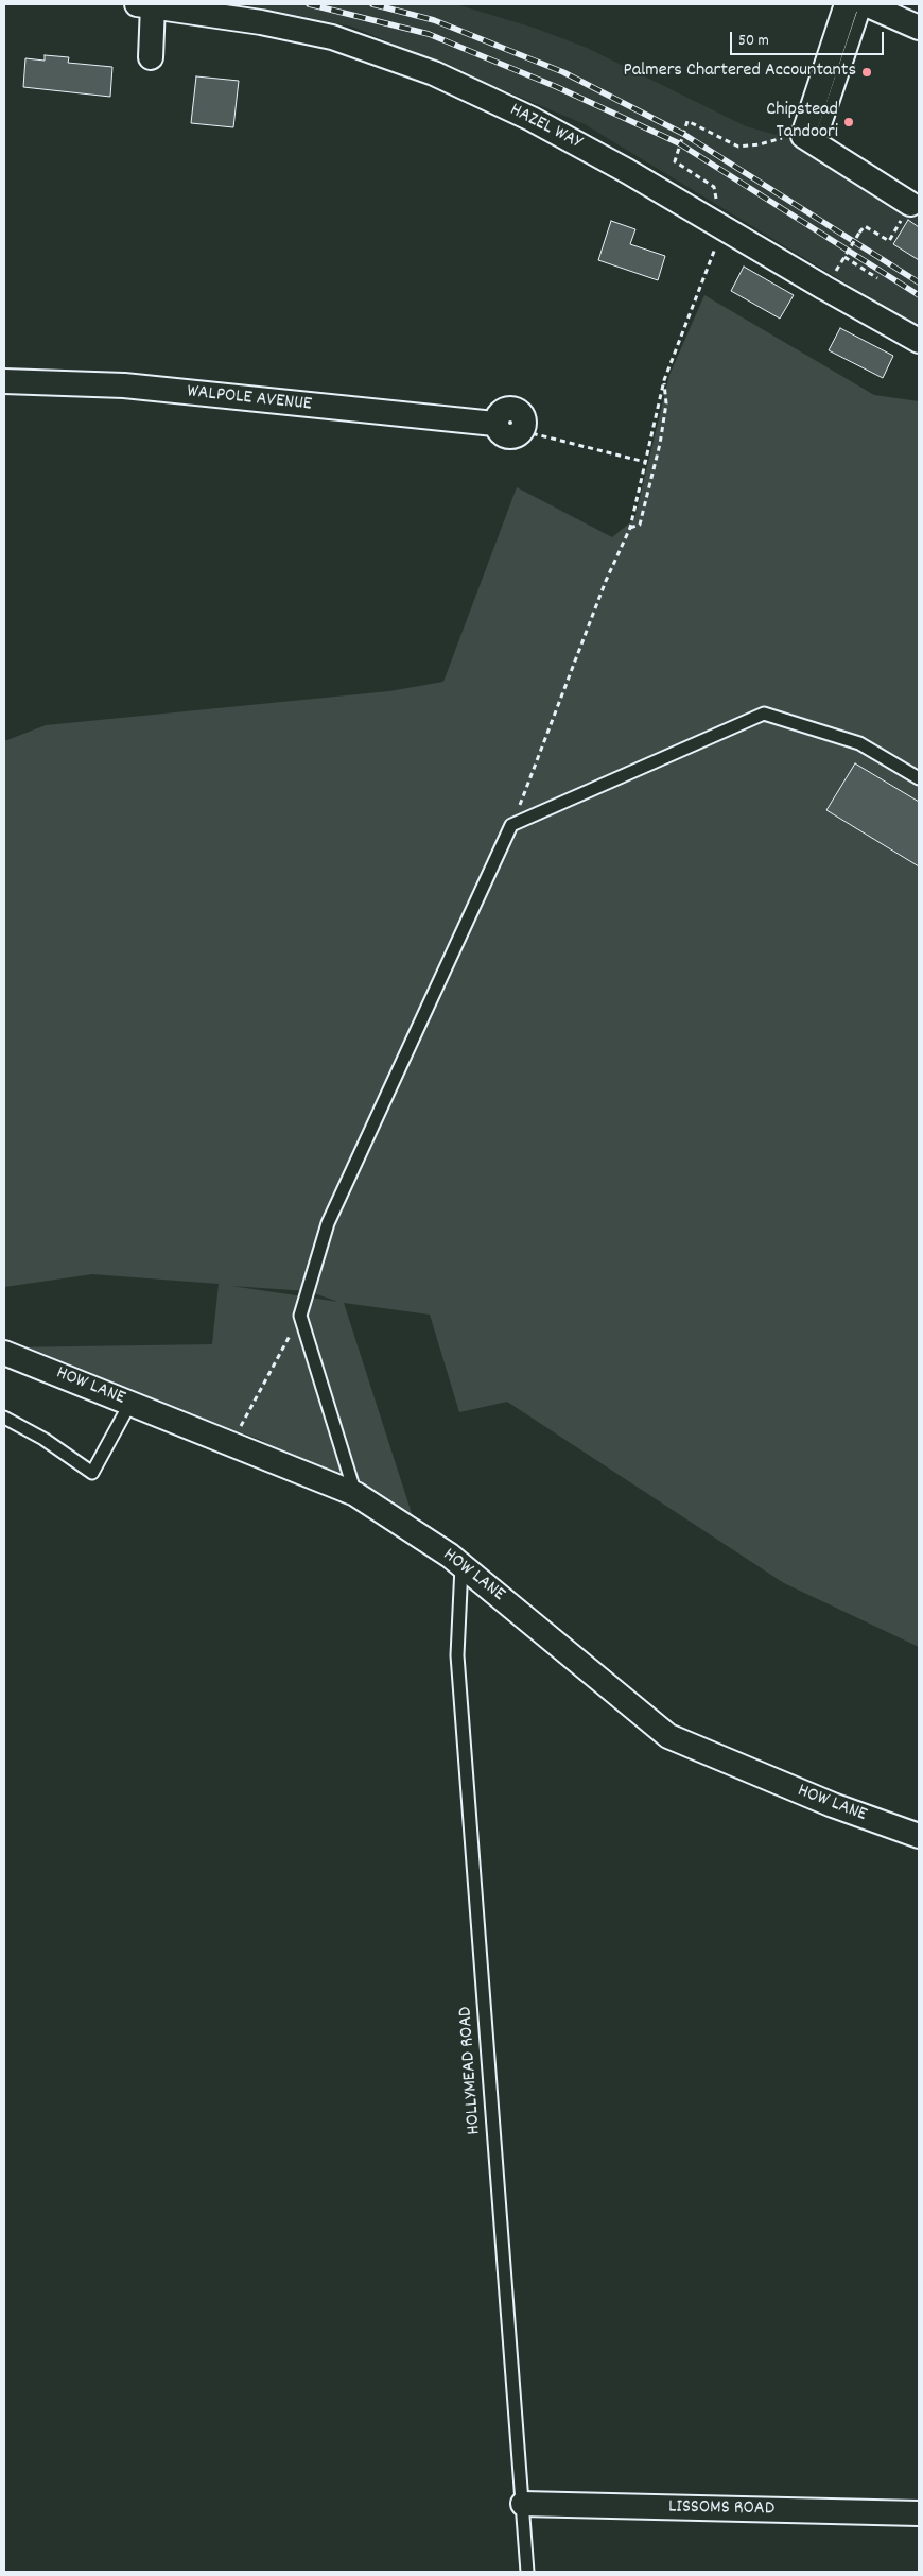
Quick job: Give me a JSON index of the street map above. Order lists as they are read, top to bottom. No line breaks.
{"streets":{"street":["HAZEL WAY","WALPOLE AVENUE","HOW LANE","LISSOMS ROAD"],"lane":["HOLLYMEAD ROAD"]},"crossings":[["HOW LANE","HOLLYMEAD ROAD"],["HOLLYMEAD ROAD","LISSOMS ROAD"]],"places":["Palmers Chartered Accountants","Chipstead Tandoori"],"scale_bar":"50 m"}
